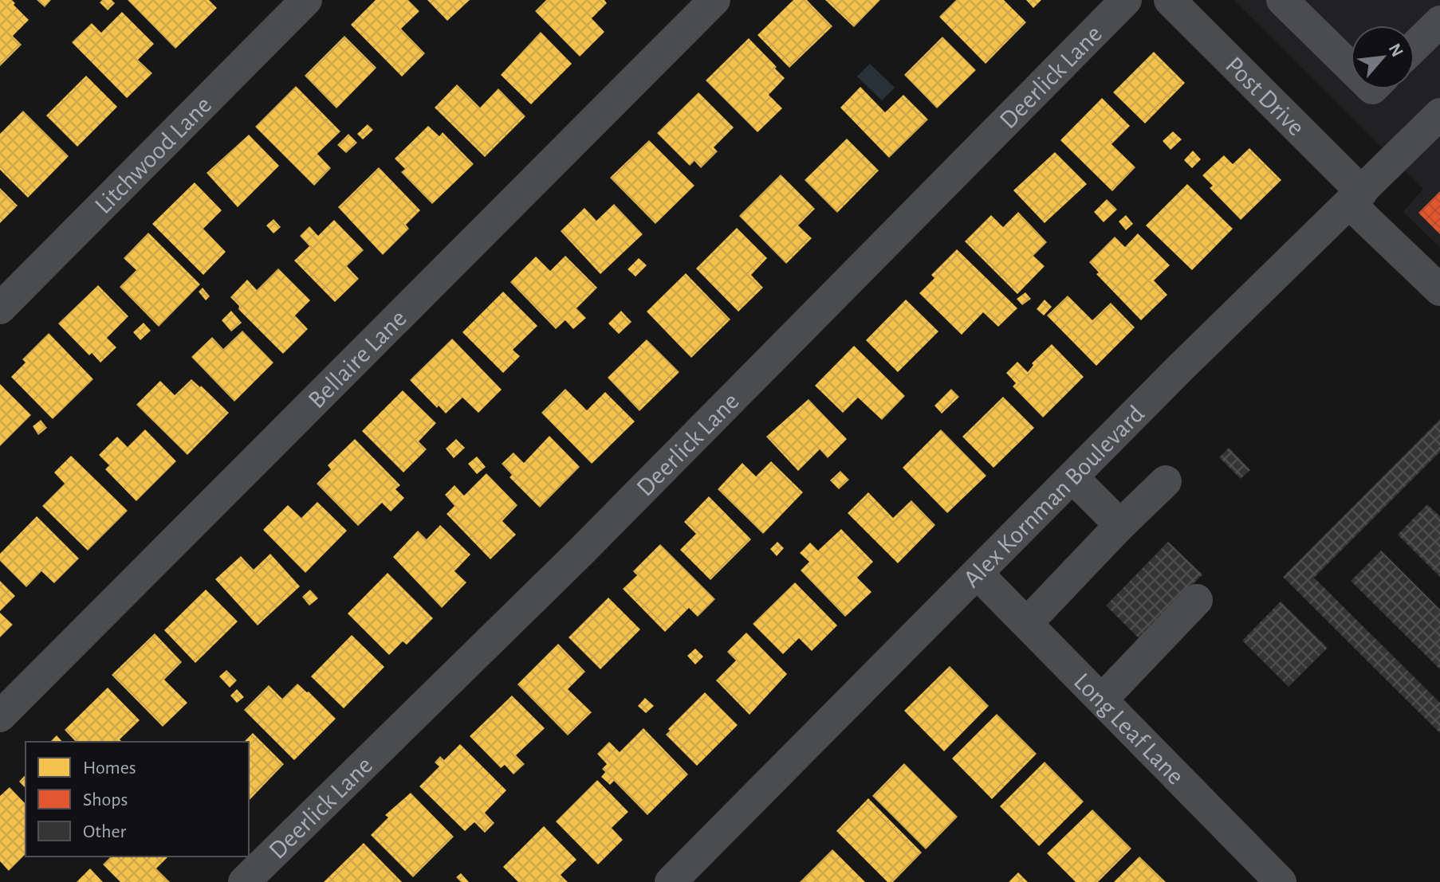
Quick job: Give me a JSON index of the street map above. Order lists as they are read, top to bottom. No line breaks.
{"streets":{"street":["Deerlick Lane","Post Drive","Litchwood Lane","Bellaire Lane","Alex Kornman Boulevard","Long Leaf Lane"]},"crossings":[["Post Drive","Alex Kornman Boulevard"],["Alex Kornman Boulevard","Long Leaf Lane"]],"legend":["Homes","Shops","Other"],"north":"top right"}
